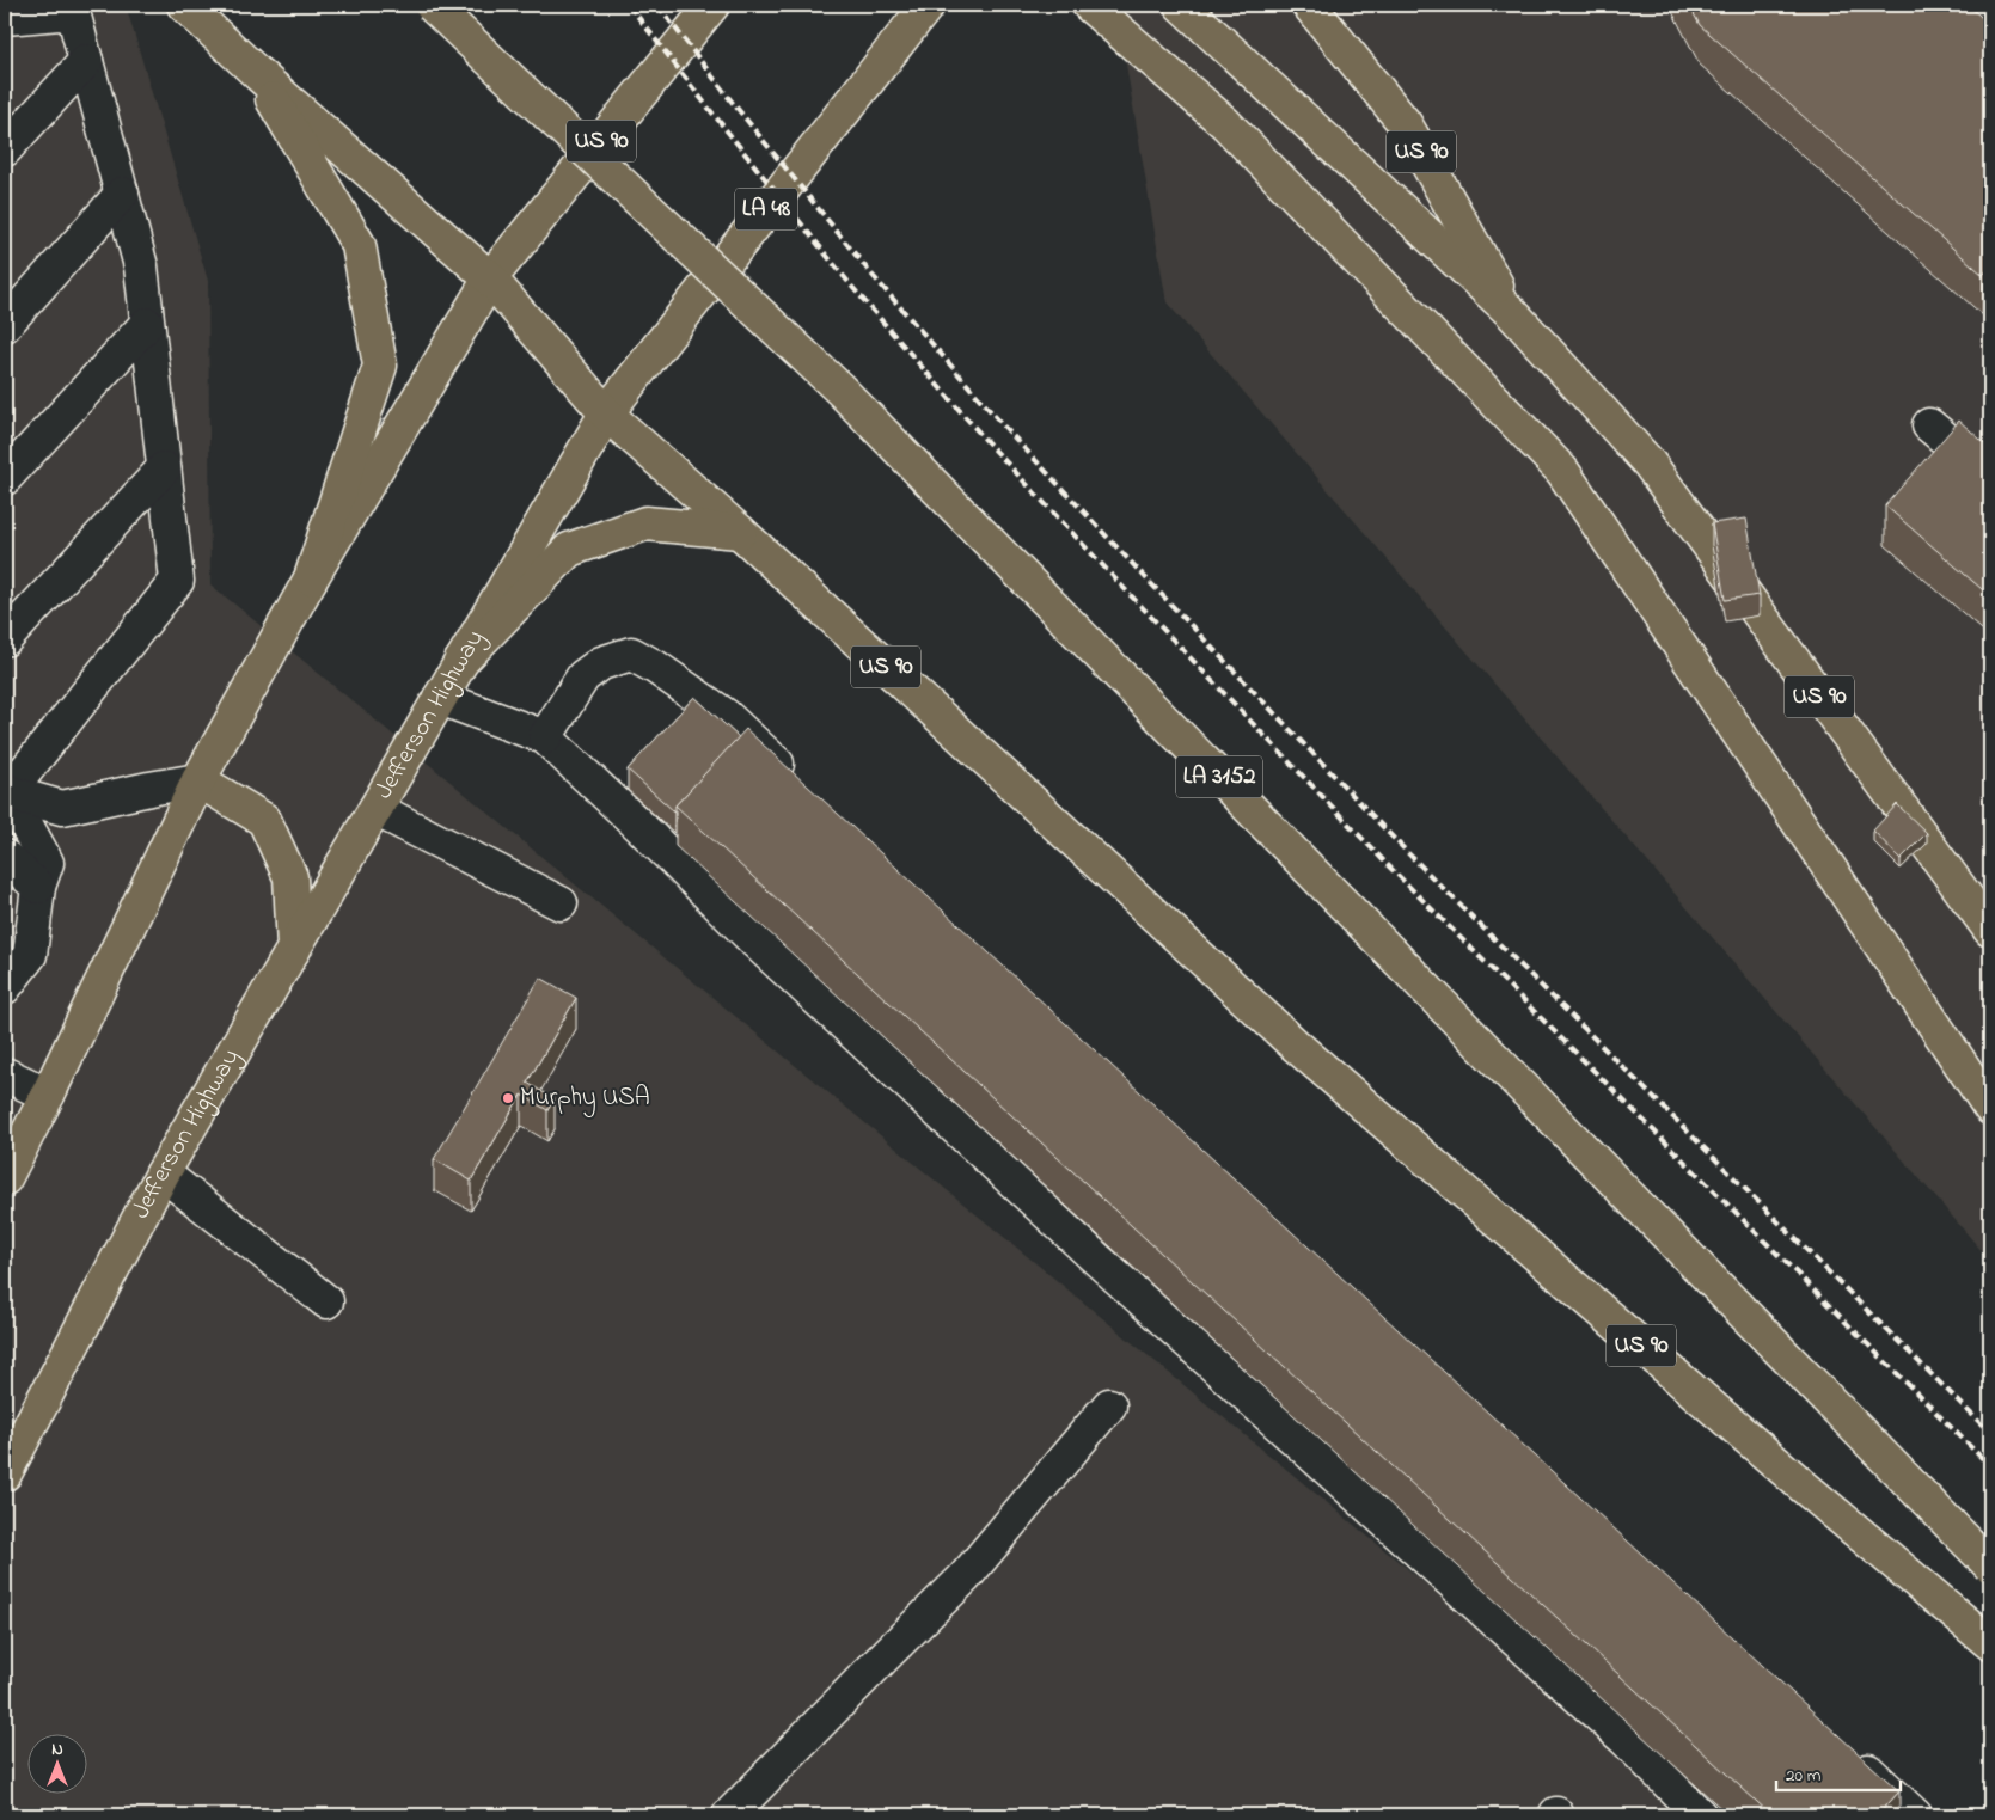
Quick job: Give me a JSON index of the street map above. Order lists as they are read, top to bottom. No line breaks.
{"streets":{"main road":["US 90","LA 48","Jefferson Highway","LA 3152"]},"crossings":[["US 90","Jefferson Highway"]],"places":["Murphy USA"],"scale_bar":"20 m","north":"top"}
